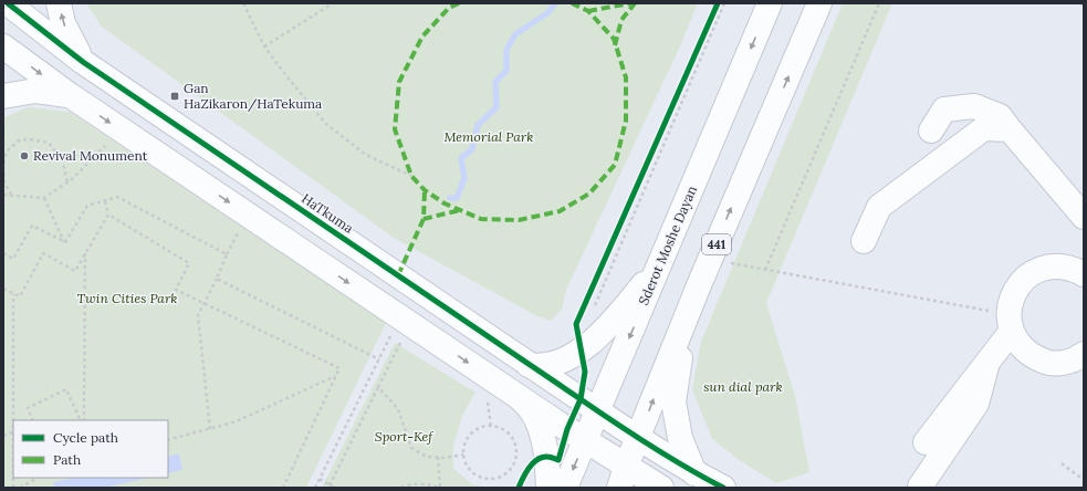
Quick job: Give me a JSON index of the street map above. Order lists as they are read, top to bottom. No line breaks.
{"streets":{"street":["HaTkuma","441","Sderot Moshe Dayan"]},"crossings":[["HaTkuma","441"],["HaTkuma","Sderot Moshe Dayan"]],"parks":["Memorial Park","Twin Cities Park","sun dial park","Sport-Kef"],"places":{"transit":["Gan HaZikaron/HaTekuma"],"other":["Revival Monument"]},"legend":["Cycle path","Path"]}
